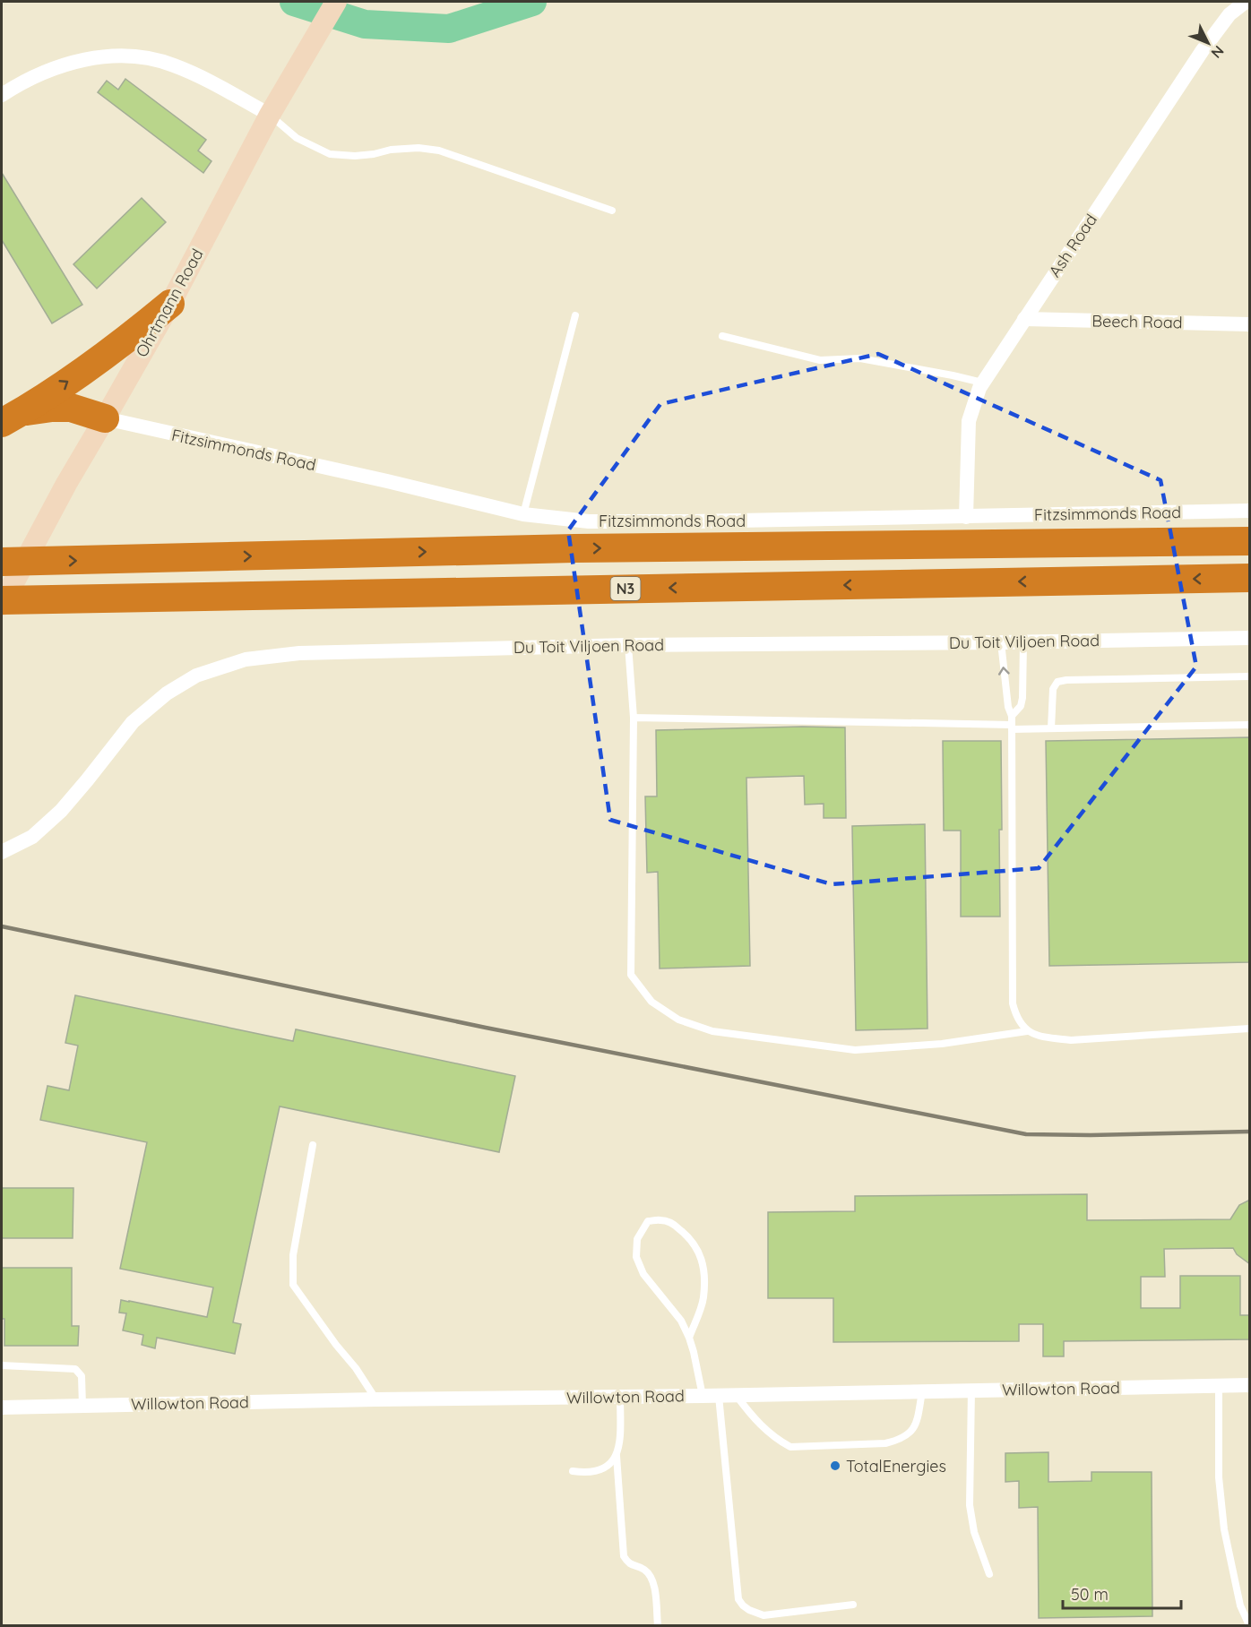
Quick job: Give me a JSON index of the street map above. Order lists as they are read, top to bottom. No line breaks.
{"streets":{"highway":["N3"],"main road":["Ohrtmann Road"],"street":["Ash Road","Beech Road","Fitzsimmonds Road","Du Toit Viljoen Road","Willowton Road"]},"crossings":[["Ash Road","Beech Road"],["Ash Road","Fitzsimmonds Road"],["Ohrtmann Road","Fitzsimmonds Road"],["Ohrtmann Road","N3"]],"places":["TotalEnergies"],"scale_bar":"50 m","north":"bottom right"}
